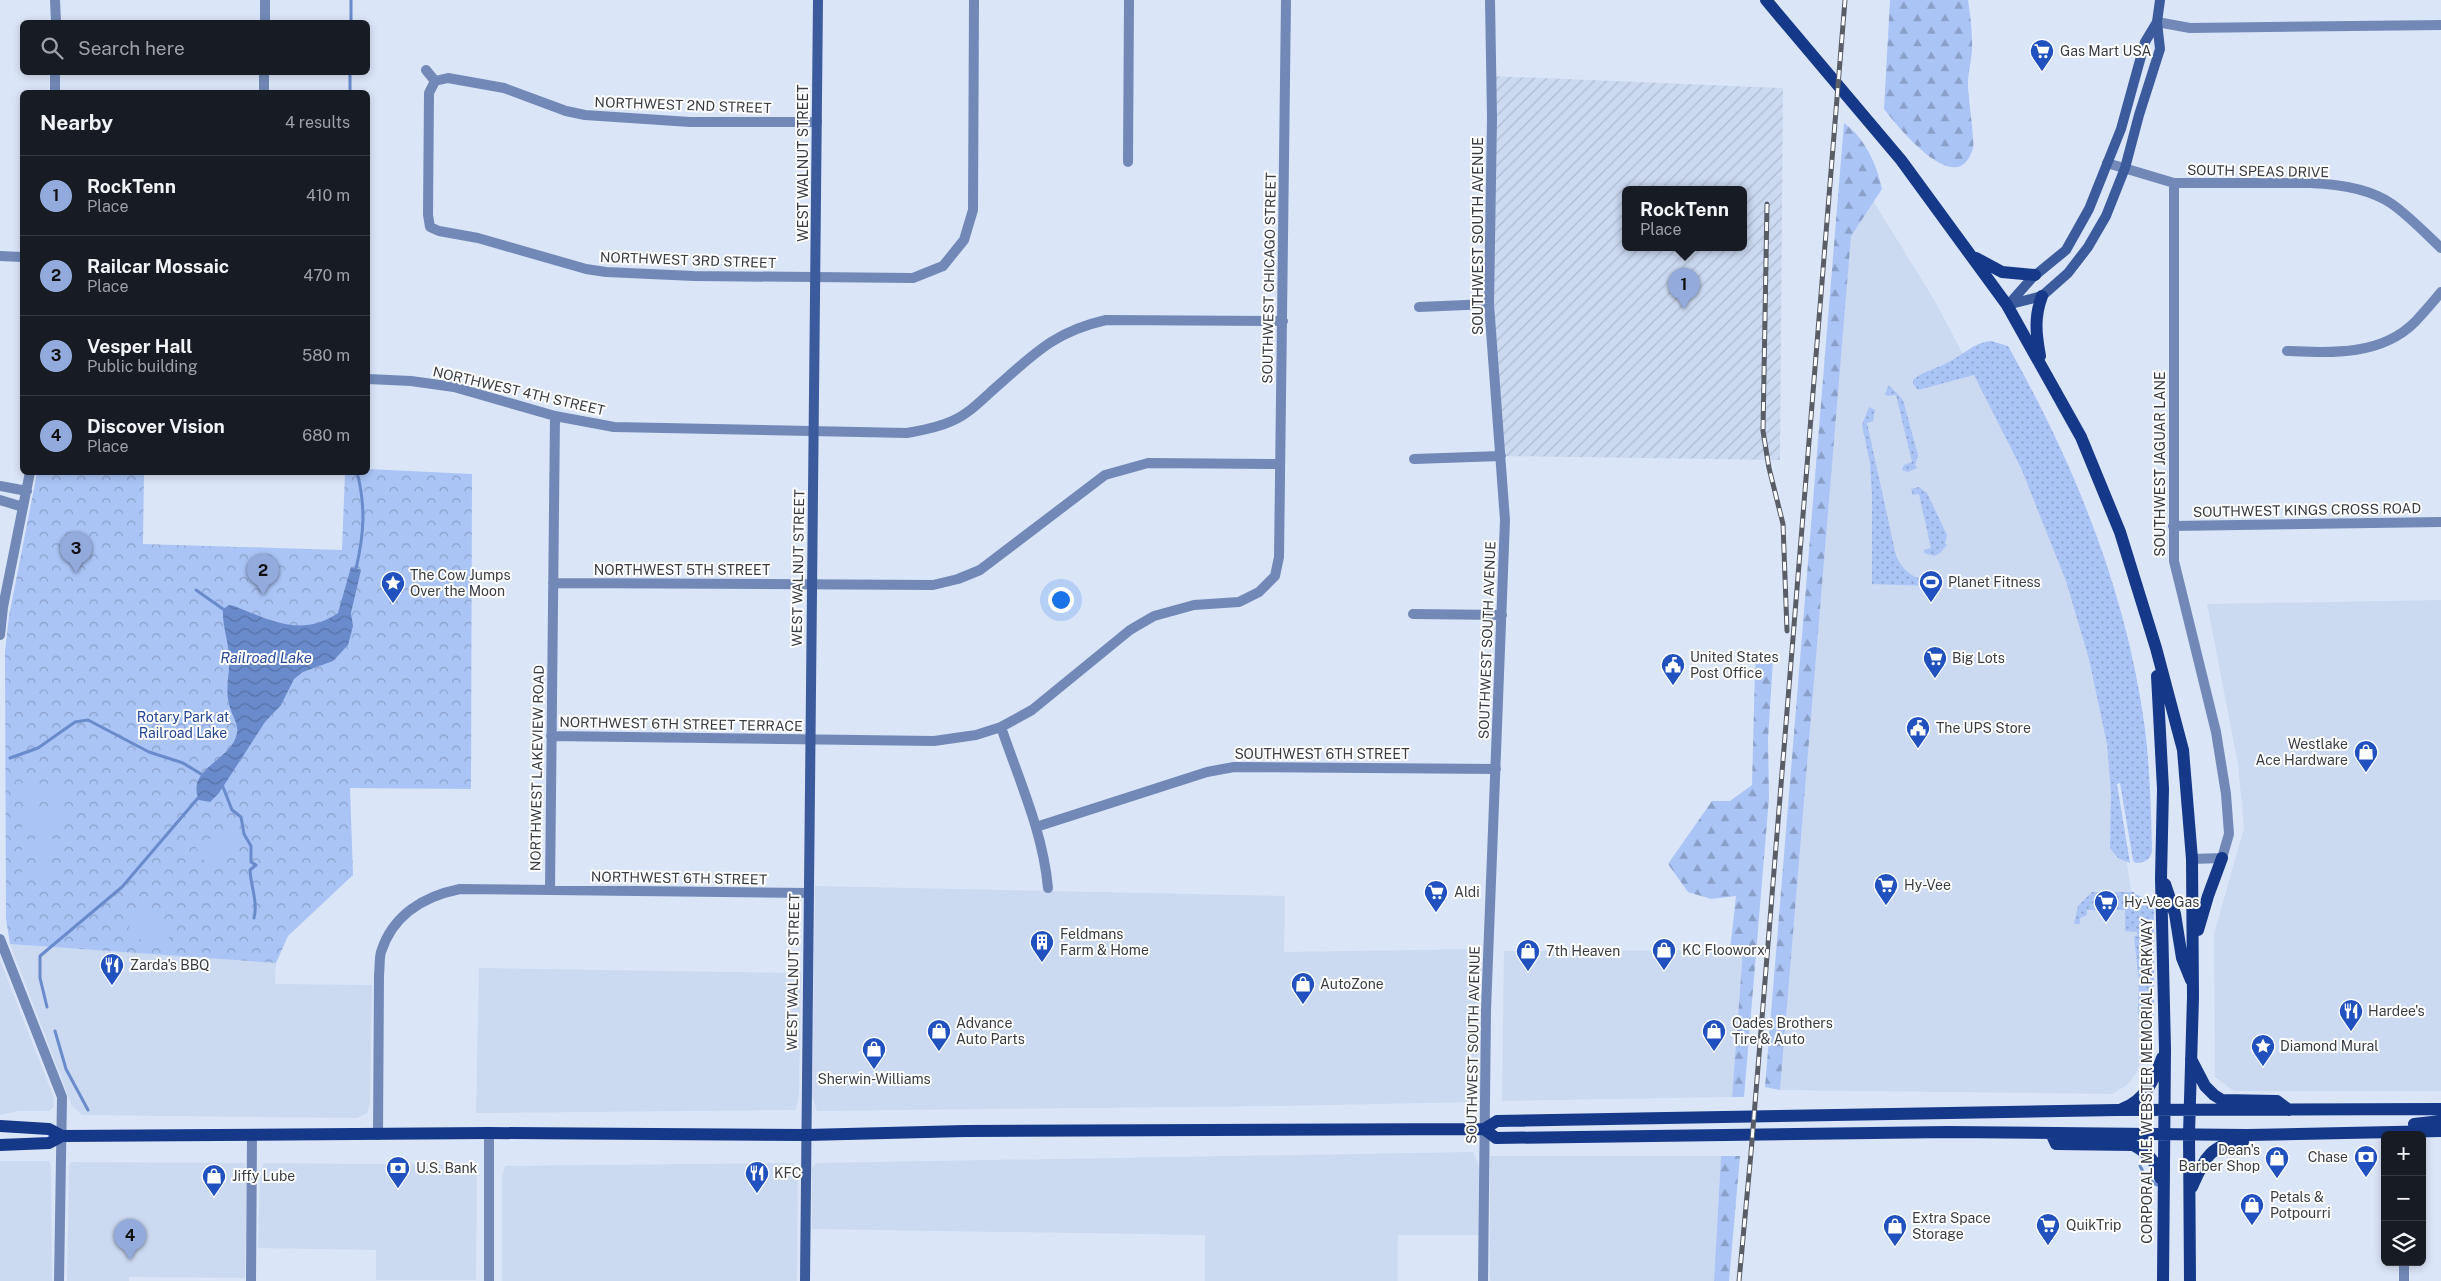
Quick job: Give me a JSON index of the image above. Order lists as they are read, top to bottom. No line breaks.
{"streets":{"main road":["CORPORAL M.E. WEBSTER MEMORIAL PARKWAY"],"street":["NORTHWEST 2ND STREET","WEST WALNUT STREET","SOUTH SPEAS DRIVE","SOUTHWEST SOUTH AVENUE","NORTHWEST 3RD STREET","SOUTHWEST CHICAGO STREET","NORTHWEST 4TH STREET","SOUTHWEST JAGUAR LANE","SOUTHWEST KINGS CROSS ROAD","NORTHWEST 5TH STREET","NORTHWEST 6TH STREET TERRACE","SOUTHWEST 6TH STREET","NORTHWEST LAKEVIEW ROAD","NORTHWEST 6TH STREET"]},"crossings":[["NORTHWEST 2ND STREET","WEST WALNUT STREET"],["NORTHWEST 2ND STREET","NORTHWEST 3RD STREET"],["WEST WALNUT STREET","NORTHWEST 3RD STREET"],["WEST WALNUT STREET","NORTHWEST 4TH STREET"],["WEST WALNUT STREET","NORTHWEST 5TH STREET"],["WEST WALNUT STREET","NORTHWEST 6TH STREET TERRACE"],["WEST WALNUT STREET","NORTHWEST 6TH STREET"],["SOUTH SPEAS DRIVE","SOUTHWEST JAGUAR LANE"],["SOUTHWEST SOUTH AVENUE","SOUTHWEST 6TH STREET"],["SOUTHWEST CHICAGO STREET","NORTHWEST 4TH STREET"],["SOUTHWEST CHICAGO STREET","NORTHWEST 5TH STREET"],["SOUTHWEST CHICAGO STREET","NORTHWEST 6TH STREET TERRACE"],["NORTHWEST 4TH STREET","NORTHWEST LAKEVIEW ROAD"],["SOUTHWEST JAGUAR LANE","SOUTHWEST KINGS CROSS ROAD"],["NORTHWEST 5TH STREET","NORTHWEST LAKEVIEW ROAD"],["NORTHWEST 6TH STREET TERRACE","NORTHWEST LAKEVIEW ROAD"],["NORTHWEST LAKEVIEW ROAD","NORTHWEST 6TH STREET"]],"water":["Railroad Lake"],"parks":["Rotary Park at Railroad Lake"],"places":{"supermarket":["Gas Mart USA","Big Lots","Hy-Vee","Aldi","Hy-Vee Gas","QuikTrip"],"sports":["Planet Fitness"],"place":["The Cow Jumps Over the Moon","Diamond Mural"],"public building":["United States Post Office","The UPS Store"],"shop":["Westlake Ace Hardware","KC Flooworx","7th Heaven","AutoZone","Advance Auto Parts","Oades Brothers Tire & Auto","Sherwin-Williams","Dean's Barber Shop","Jiffy Lube","Petals & Potpourri","Extra Space Storage"],"building":["Feldmans Farm & Home"],"restaurant":["Zarda's BBQ","Hardee's","KFC"],"bank":["Chase","U.S. Bank"]},"page":{"search":"Search here","heading":["Nearby","4 results"],"list":[{"mark":"1","name":"RockTenn","note":"Place","value":"410 m"},{"mark":"2","name":"Railcar Mossaic","note":"Place","value":"470 m"},{"mark":"3","name":"Vesper Hall","note":"Public building","value":"580 m"},{"mark":"4","name":"Discover Vision","note":"Place","value":"680 m"}],"popup":["RockTenn","Place"],"pins":["1","3","2","4"],"map_buttons":["+","−"]}}
